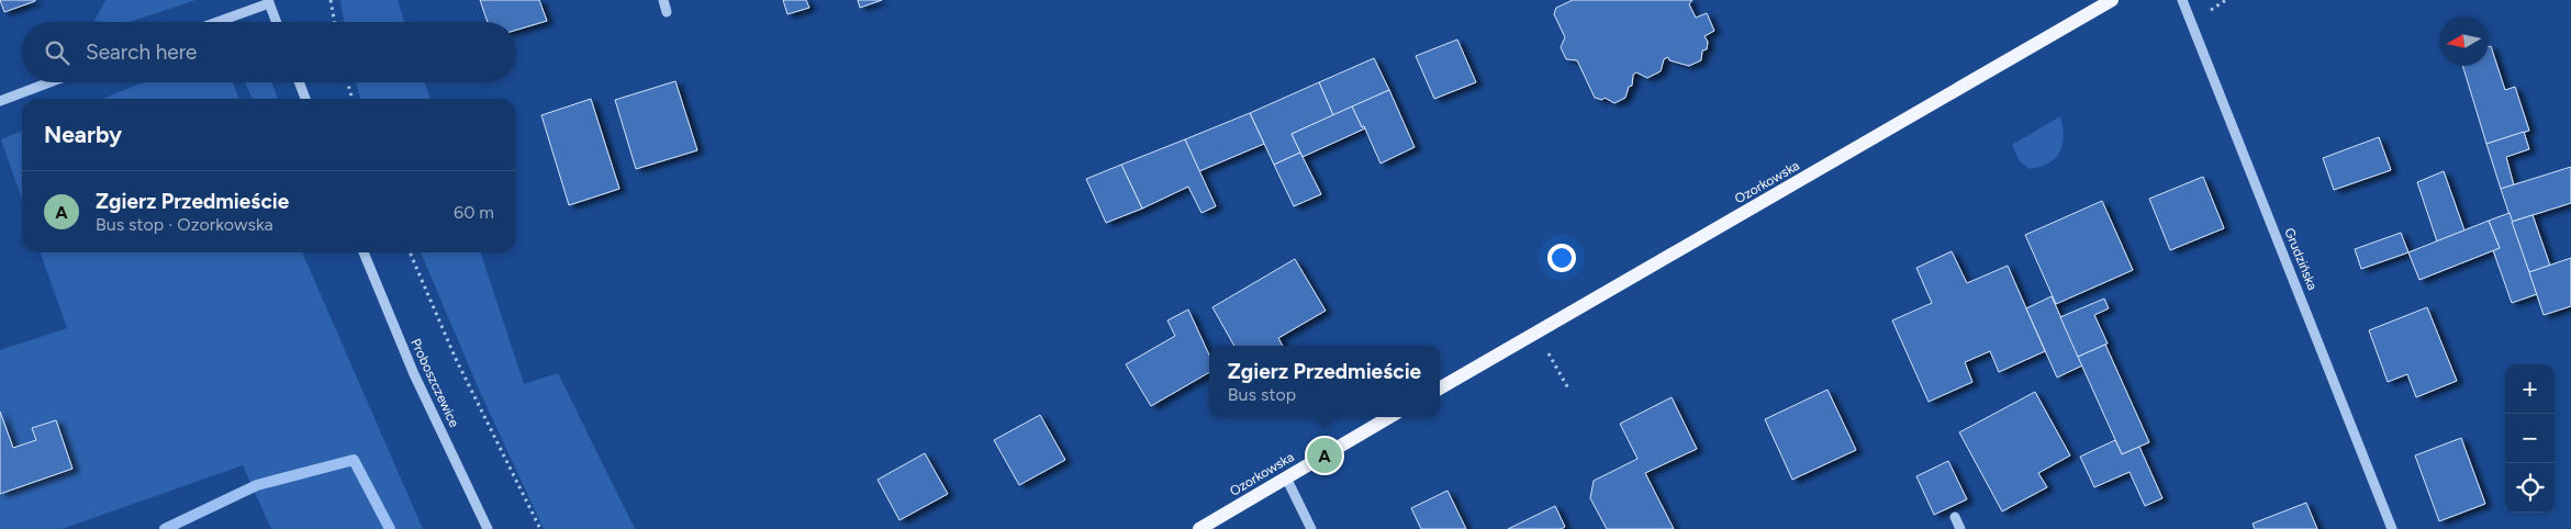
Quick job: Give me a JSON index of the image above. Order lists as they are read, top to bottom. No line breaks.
{"streets":{"main road":["Ozorkowska"],"street":["Grudzińska","Proboszczewice"]},"north":"left","page":{"search":"Search here","heading":"Nearby","list":[{"mark":"A","name":"Zgierz Przedmieście","note":"Bus stop · Ozorkowska","value":"60 m"}],"popup":["Zgierz Przedmieście","Bus stop"],"map_buttons":["+","−"],"pins":"A"}}
